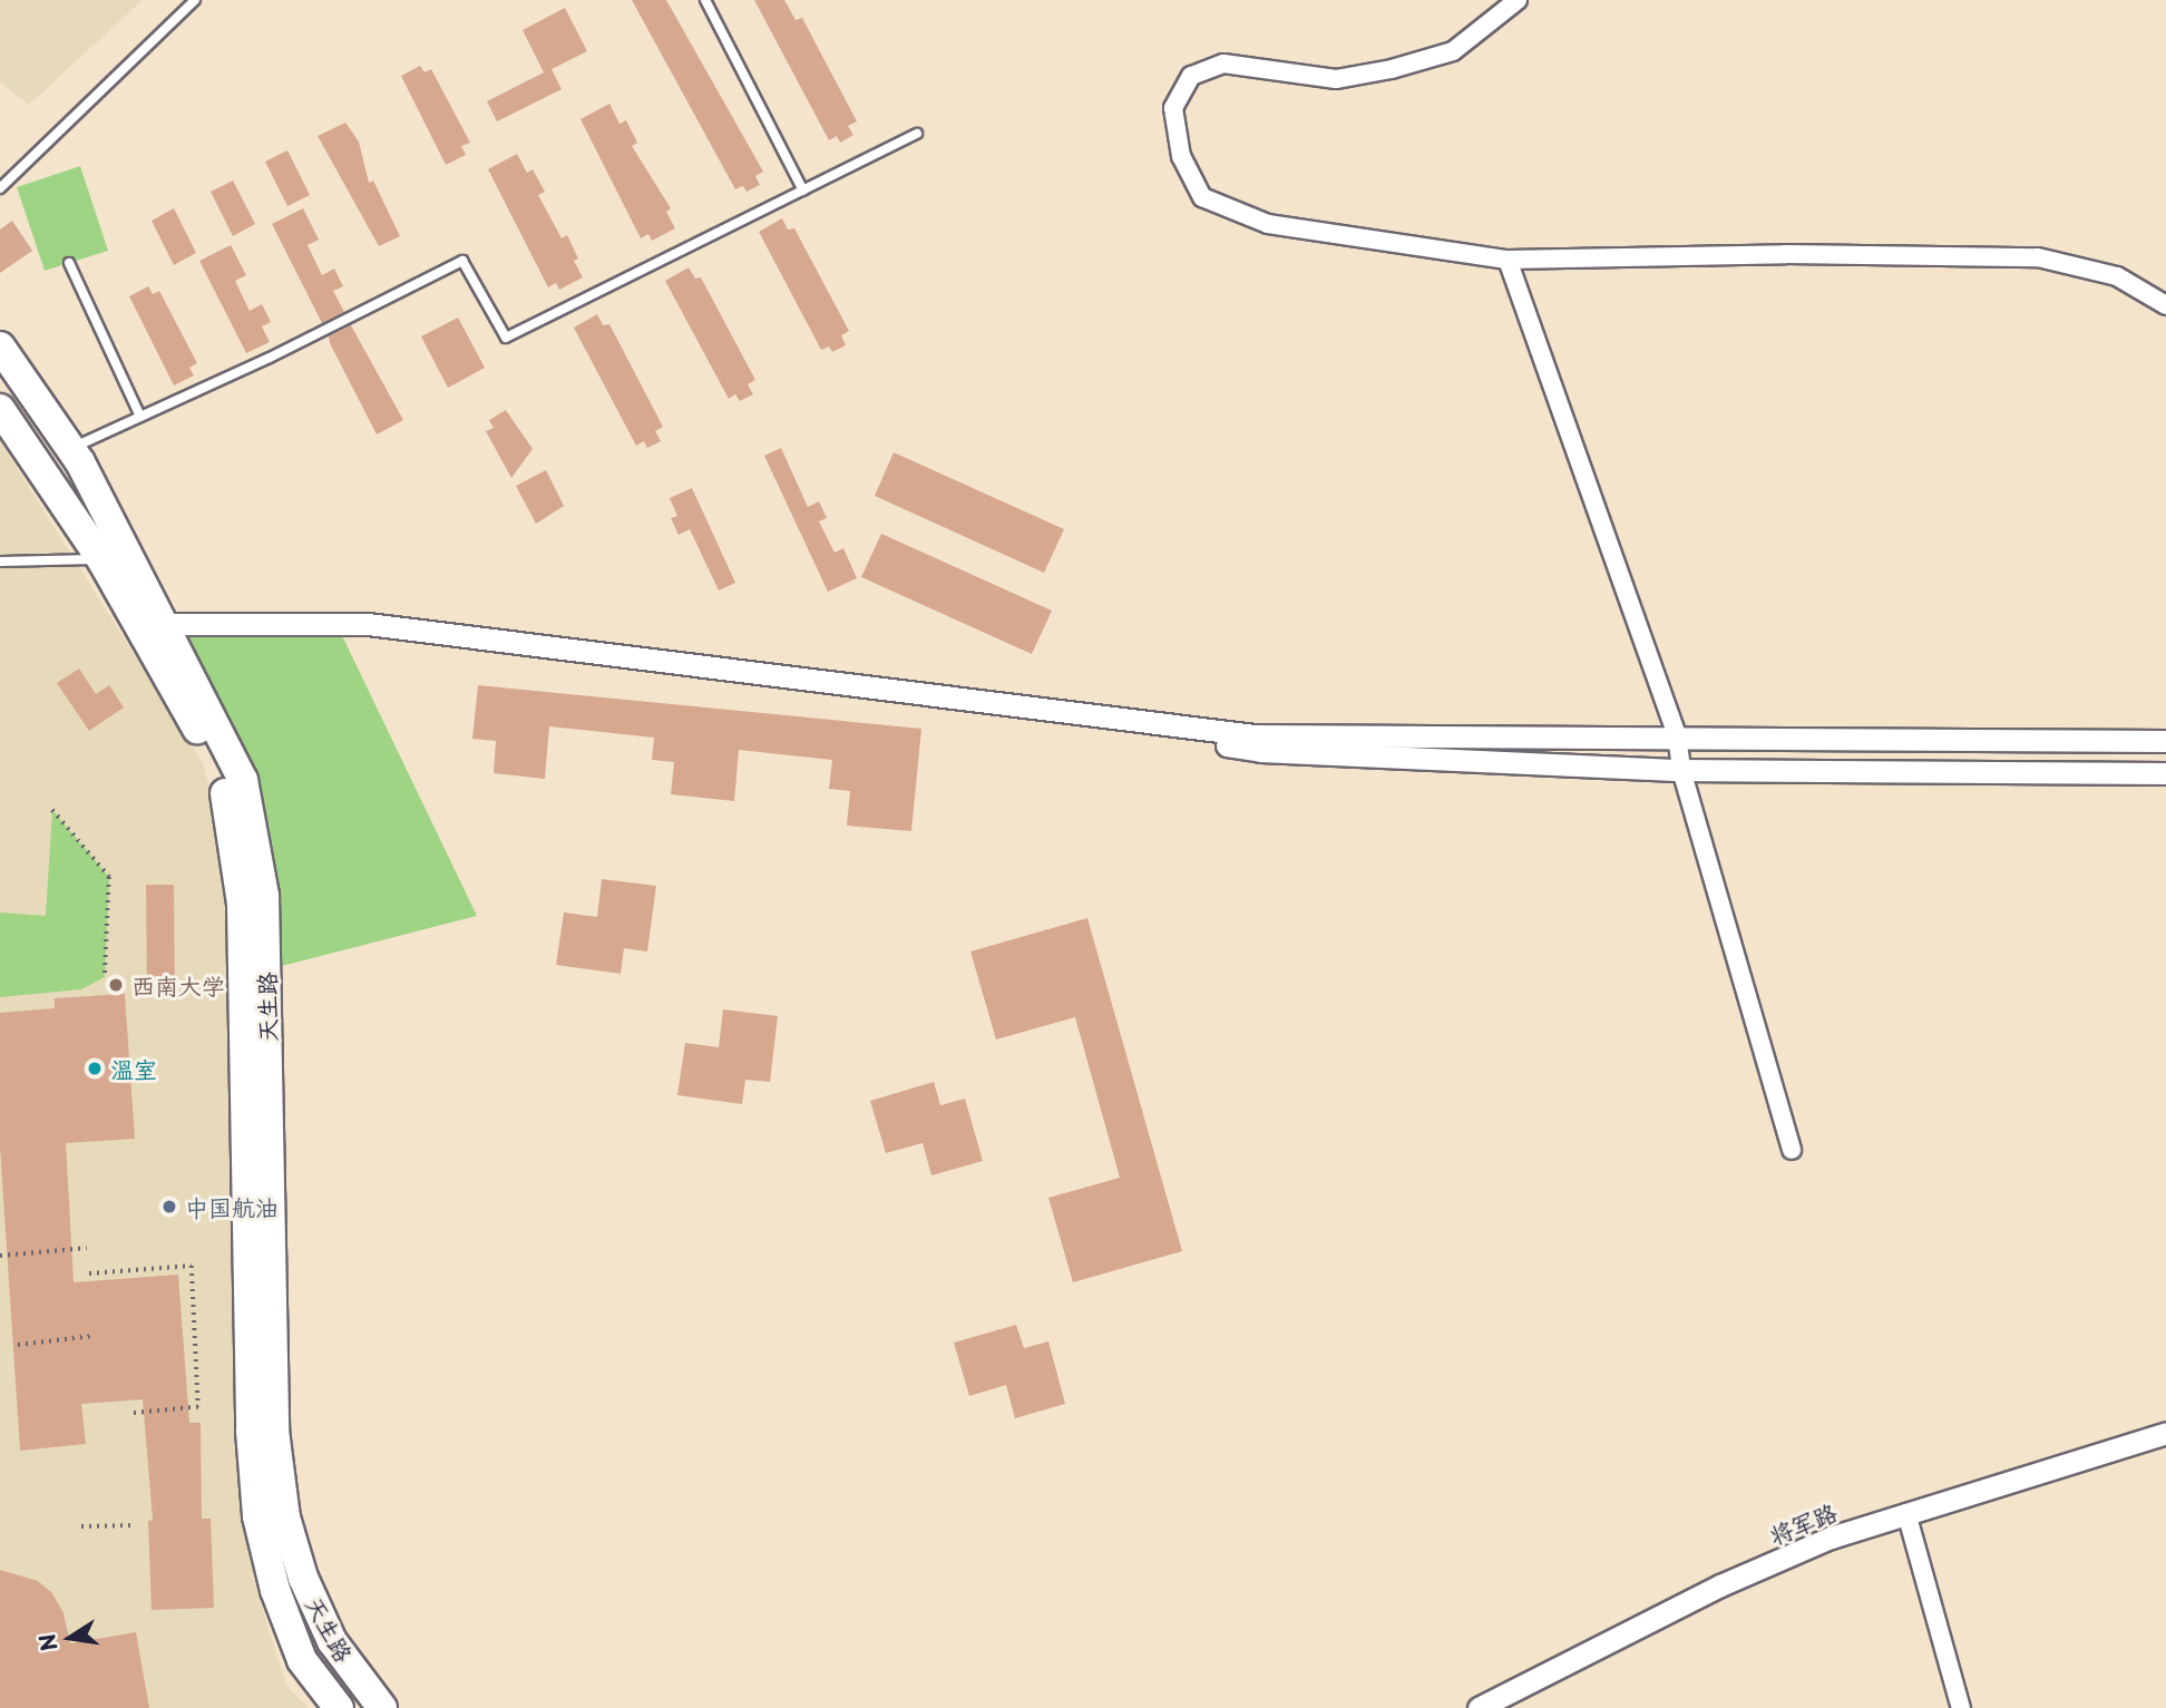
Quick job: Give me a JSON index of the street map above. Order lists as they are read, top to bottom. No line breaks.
{"streets":{"highway":["天生路"],"street":["将军路"]},"places":["西南大学","温室","中国航油"],"north":"left"}
